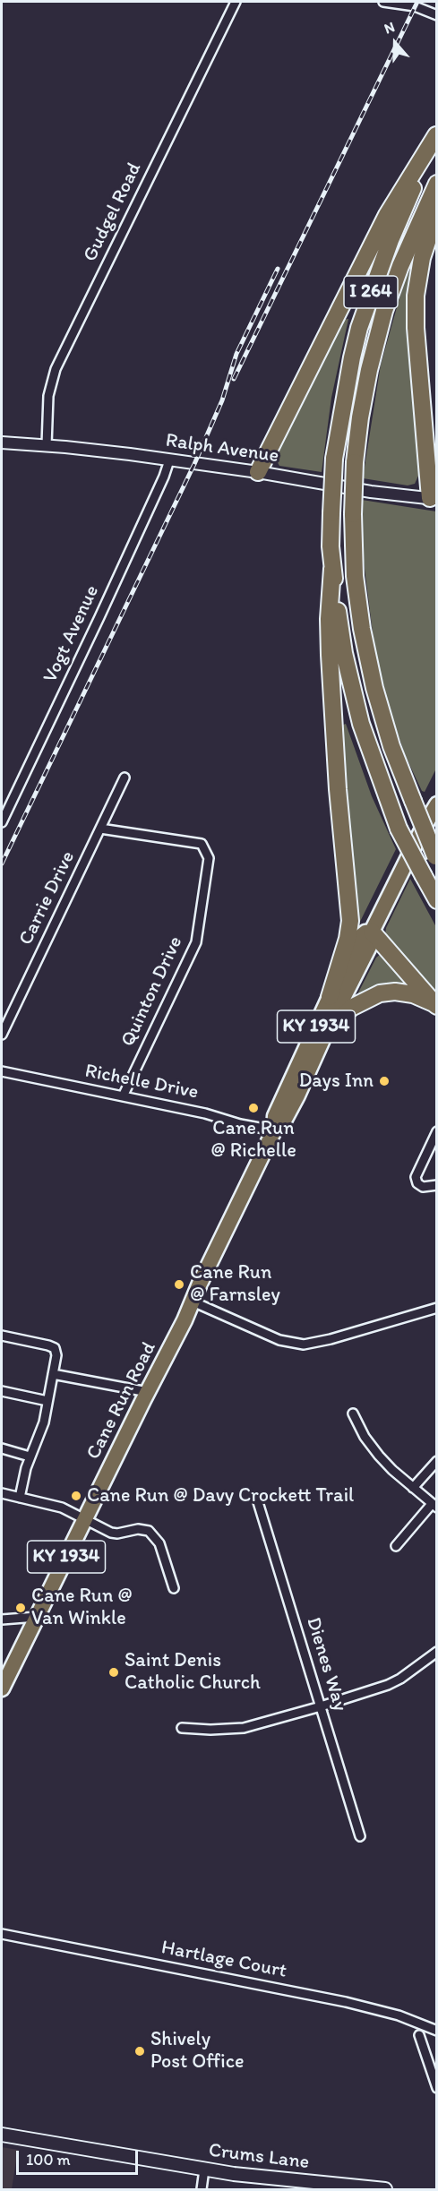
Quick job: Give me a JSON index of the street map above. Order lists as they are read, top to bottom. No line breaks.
{"streets":{"highway":["I 264","KY 1934","Cane Run Road"],"main road":["Crums Lane"],"street":["Gudgel Road","Ralph Avenue","Vogt Avenue","Carrie Drive","Quinton Drive","Richelle Drive","Dienes Way","Hartlage Court"]},"crossings":[["Gudgel Road","Ralph Avenue"],["Ralph Avenue","Vogt Avenue"],["Carrie Drive","Quinton Drive"],["Quinton Drive","Richelle Drive"],["Richelle Drive","Cane Run Road"]],"places":["Days Inn","Cane Run @ Richelle","Cane Run @ Farnsley","Cane Run @ Davy Crockett Trail","Cane Run @ Van Winkle","Saint Denis Catholic Church","Shively Post Office"],"scale_bar":"100 m","north":"top"}
